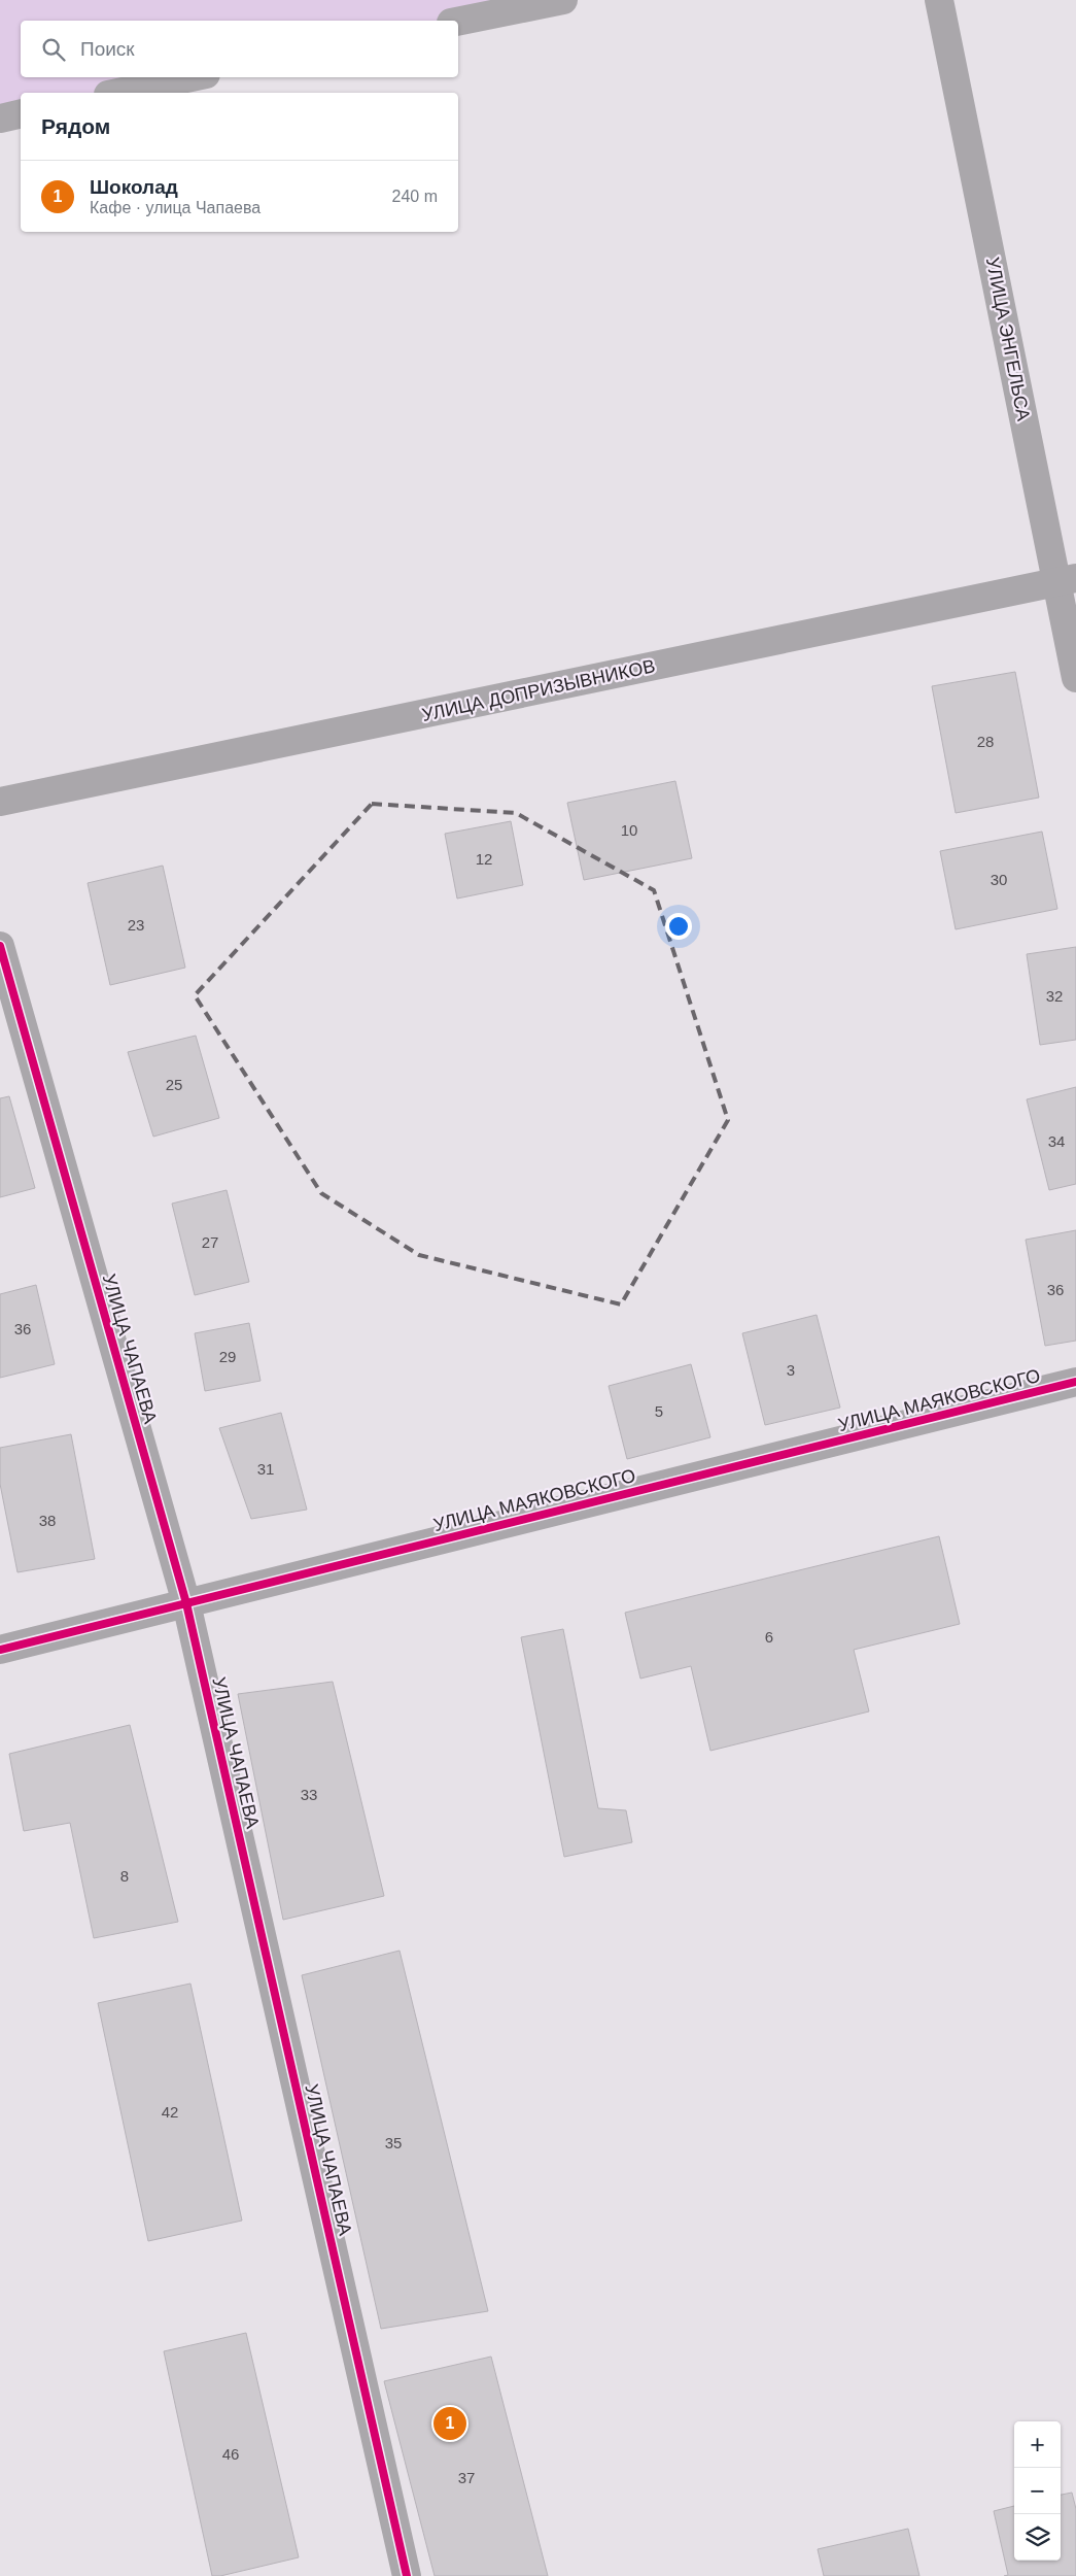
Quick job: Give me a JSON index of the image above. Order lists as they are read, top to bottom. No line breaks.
{"streets":{"street":["УЛИЦА ЭНГЕЛЬСА","УЛИЦА ДОПРИЗЫВНИКОВ","УЛИЦА ЧАПАЕВА","УЛИЦА МАЯКОВСКОГО"]},"crossings":[["УЛИЦА ЭНГЕЛЬСА","УЛИЦА ДОПРИЗЫВНИКОВ"],["УЛИЦА ЧАПАЕВА","УЛИЦА МАЯКОВСКОГО"]],"house_numbers":["28","10","12","30","23","32","25","34","27","36","36","29","3","5","31","38","6","33","8","42","35","46","37"],"page":{"search":"Поиск","heading":"Рядом","list":[{"mark":"1","name":"Шоколад","note":"Кафе · улица Чапаева","value":"240 m"}],"pins":"1","map_buttons":["+","−"]}}
